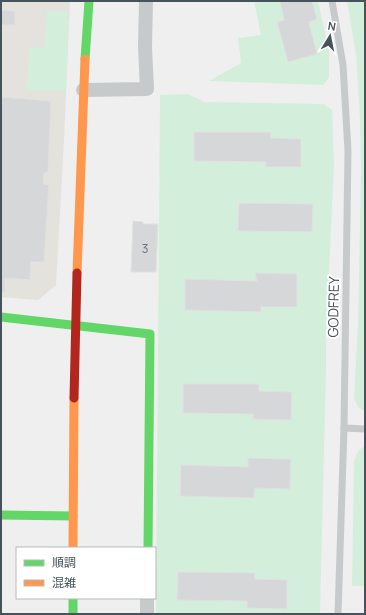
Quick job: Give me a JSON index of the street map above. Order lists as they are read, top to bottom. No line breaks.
{"streets":{"lane":["GODFREY"]},"house_numbers":["3"],"legend":["順調","混雑"],"north":"top"}
